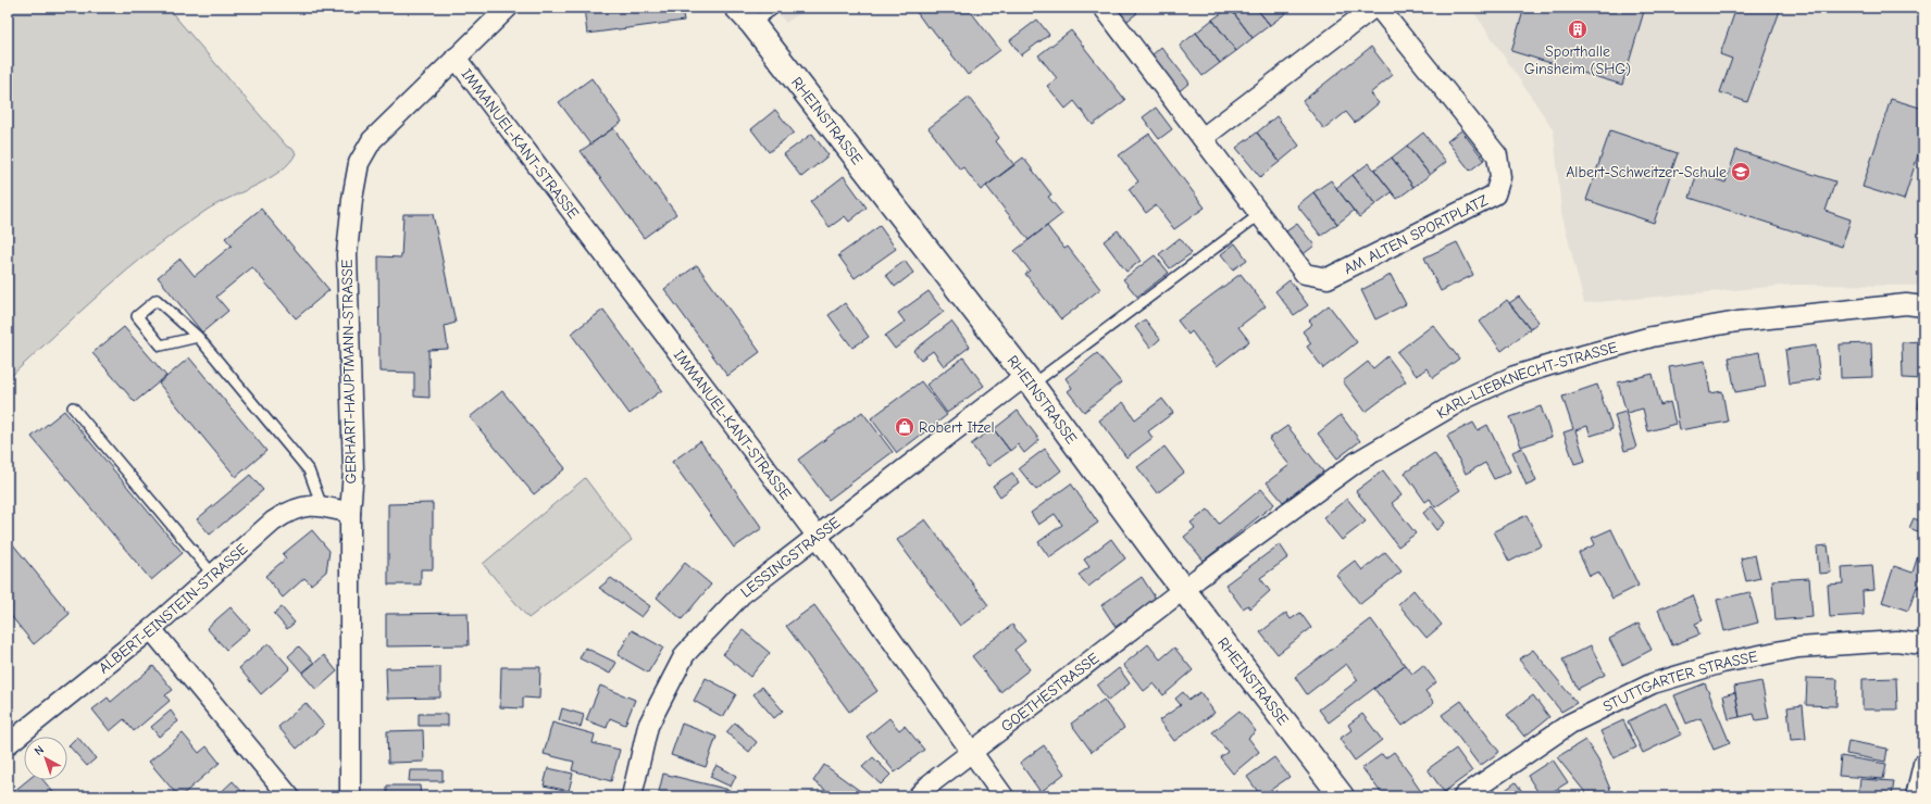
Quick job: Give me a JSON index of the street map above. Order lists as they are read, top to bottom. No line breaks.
{"streets":{"main road":["RHEINSTRASSE"],"street":["IMMANUEL-KANT-STRASSE","AM ALTEN SPORTPLATZ","GERHART-HAUPTMANN-STRASSE","KARL-LIEBKNECHT-STRASSE","LESSINGSTRASSE","ALBERT-EINSTEIN-STRASSE","STUTTGARTER STRASSE","GOETHESTRASSE"]},"crossings":[["RHEINSTRASSE","KARL-LIEBKNECHT-STRASSE"],["RHEINSTRASSE","LESSINGSTRASSE"],["RHEINSTRASSE","GOETHESTRASSE"],["IMMANUEL-KANT-STRASSE","GERHART-HAUPTMANN-STRASSE"],["IMMANUEL-KANT-STRASSE","LESSINGSTRASSE"],["IMMANUEL-KANT-STRASSE","GOETHESTRASSE"],["GERHART-HAUPTMANN-STRASSE","ALBERT-EINSTEIN-STRASSE"],["KARL-LIEBKNECHT-STRASSE","GOETHESTRASSE"]],"places":{"building":["Sporthalle Ginsheim (SHG)"],"school or university":["Albert-Schweitzer-Schule"],"shop":["Robert Itzel"]},"north":"top left"}
